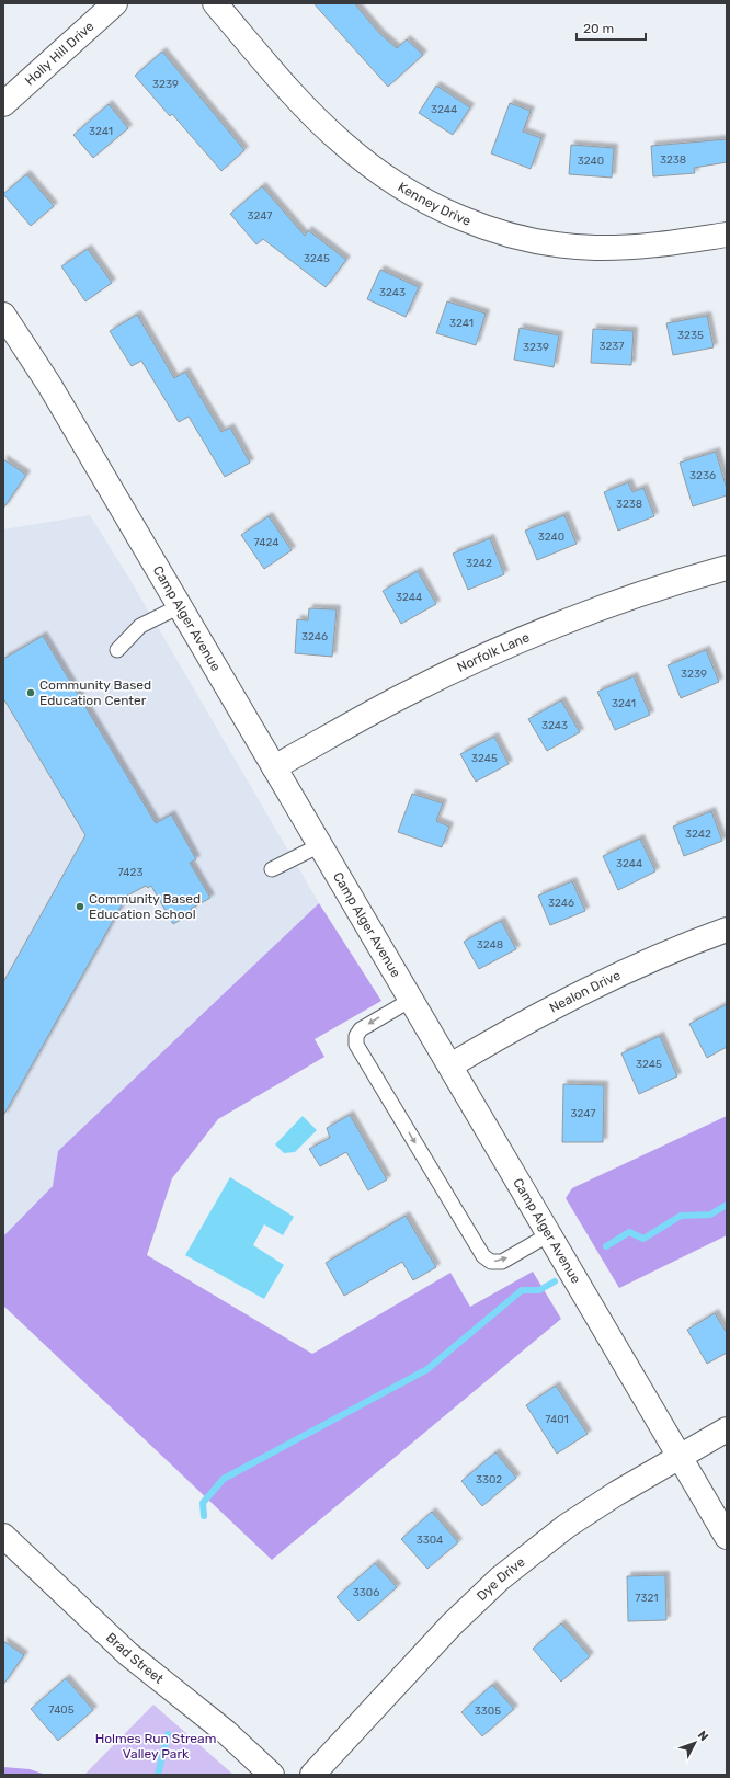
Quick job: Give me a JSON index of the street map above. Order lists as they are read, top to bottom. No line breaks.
{"streets":{"street":["Holly Hill Drive","Kenney Drive","Camp Alger Avenue","Norfolk Lane","Nealon Drive","Dye Drive","Brad Street"]},"crossings":[["Camp Alger Avenue","Norfolk Lane"],["Camp Alger Avenue","Nealon Drive"],["Camp Alger Avenue","Dye Drive"]],"parks":["Holmes Run Stream Valley Park"],"places":["Community Based Education Center","Community Based Education School"],"house_numbers":["3239","3244","3241","3238","3240","3247","3245","3243","3241","3235","3237","3239","3236","3238","3240","7424","3242","3244","3246","3239","3241","3243","3245","3242","3244","7423","3246","3248","3245","3247","7401","3302","3304","3306","7321","7405","3305"],"scale_bar":"20 m","north":"top right"}
